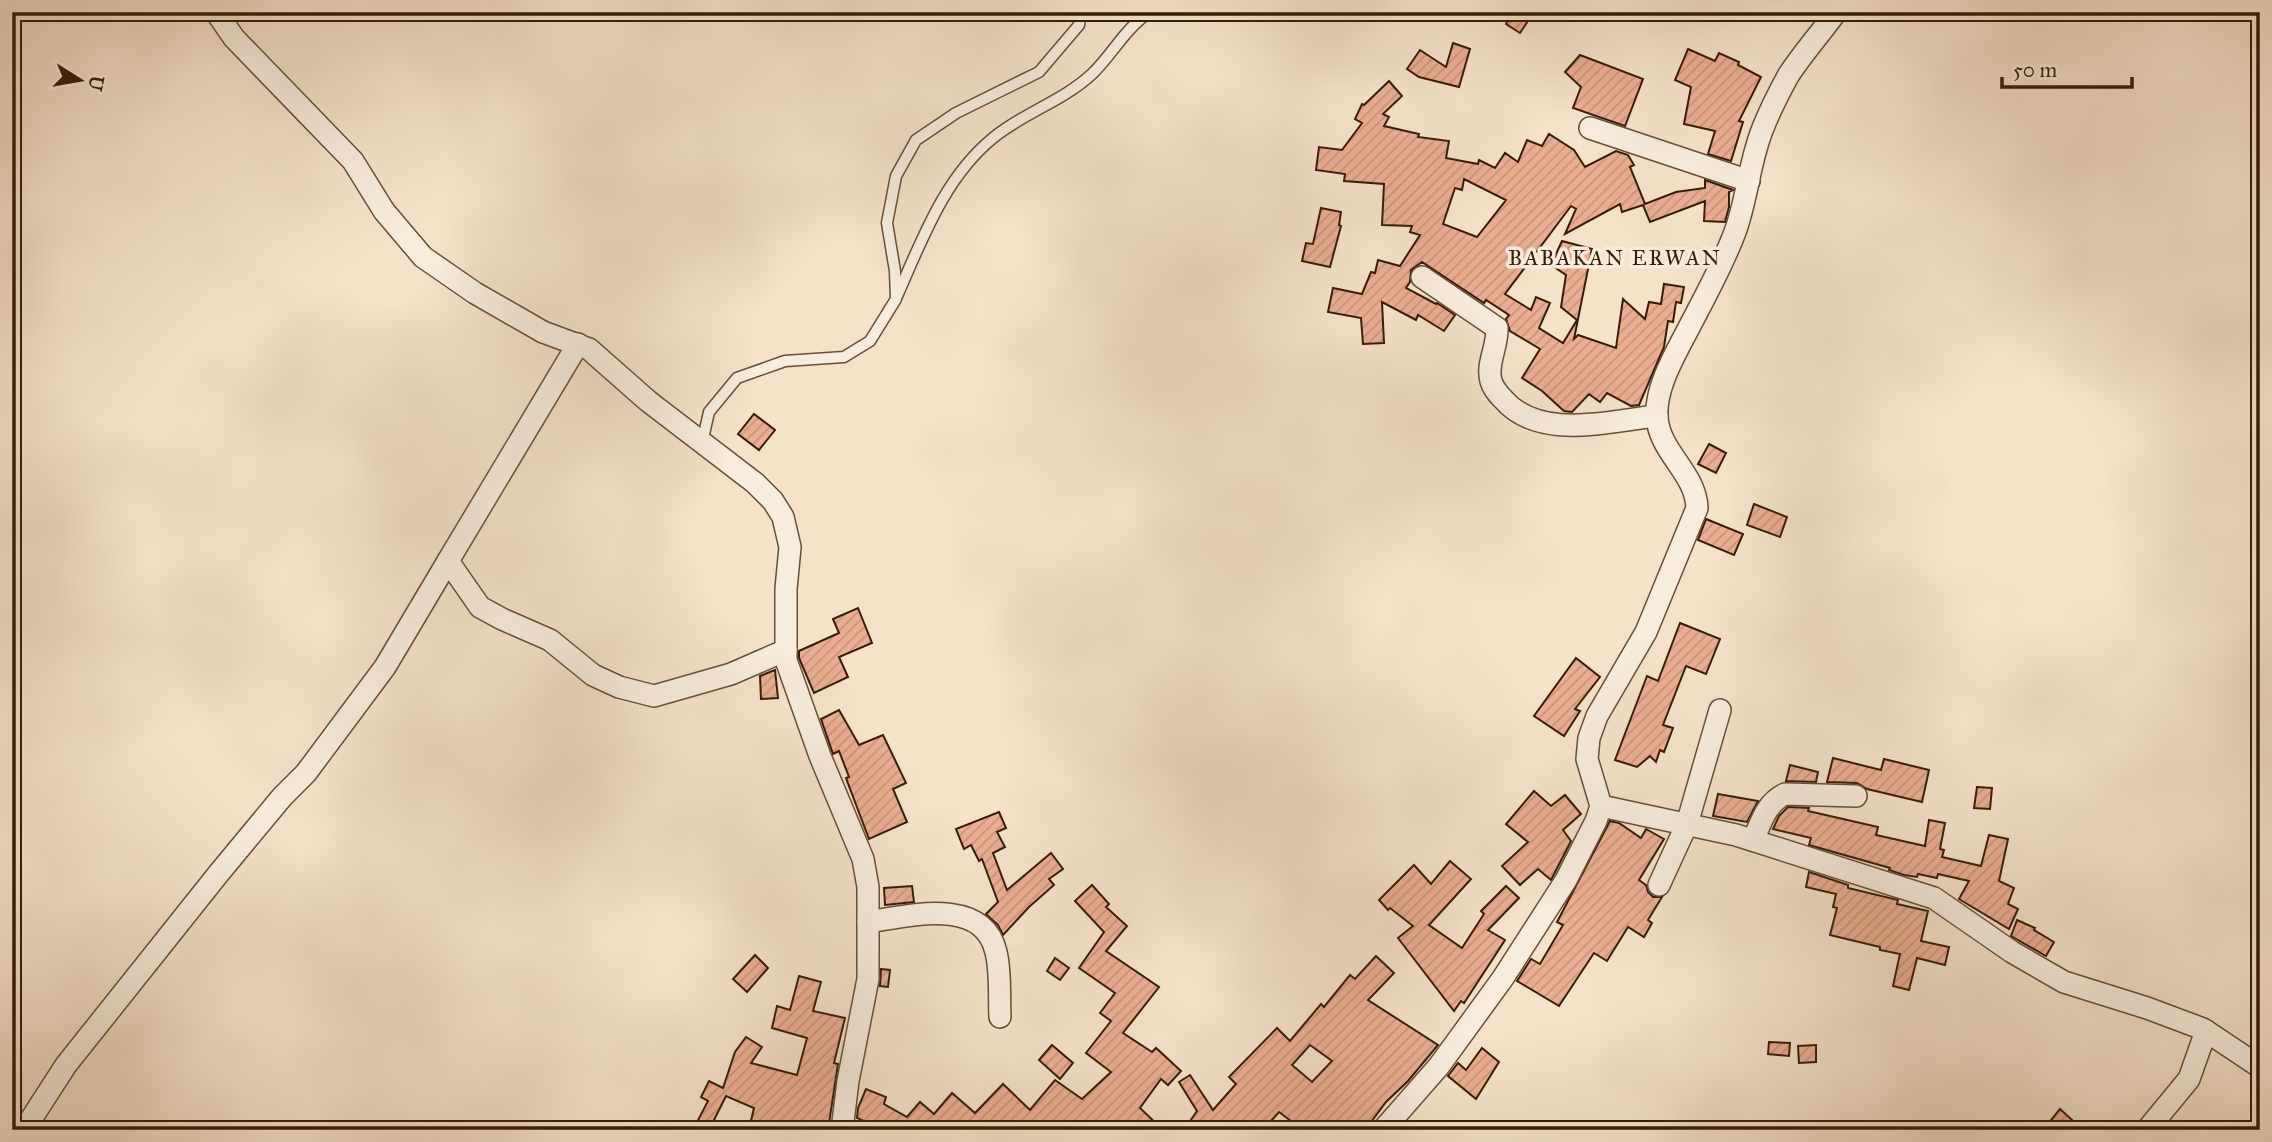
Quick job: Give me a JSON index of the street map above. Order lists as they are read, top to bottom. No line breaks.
{"districts":["BABAKAN ERWAN"],"scale_bar":"50 m","north":"right"}
